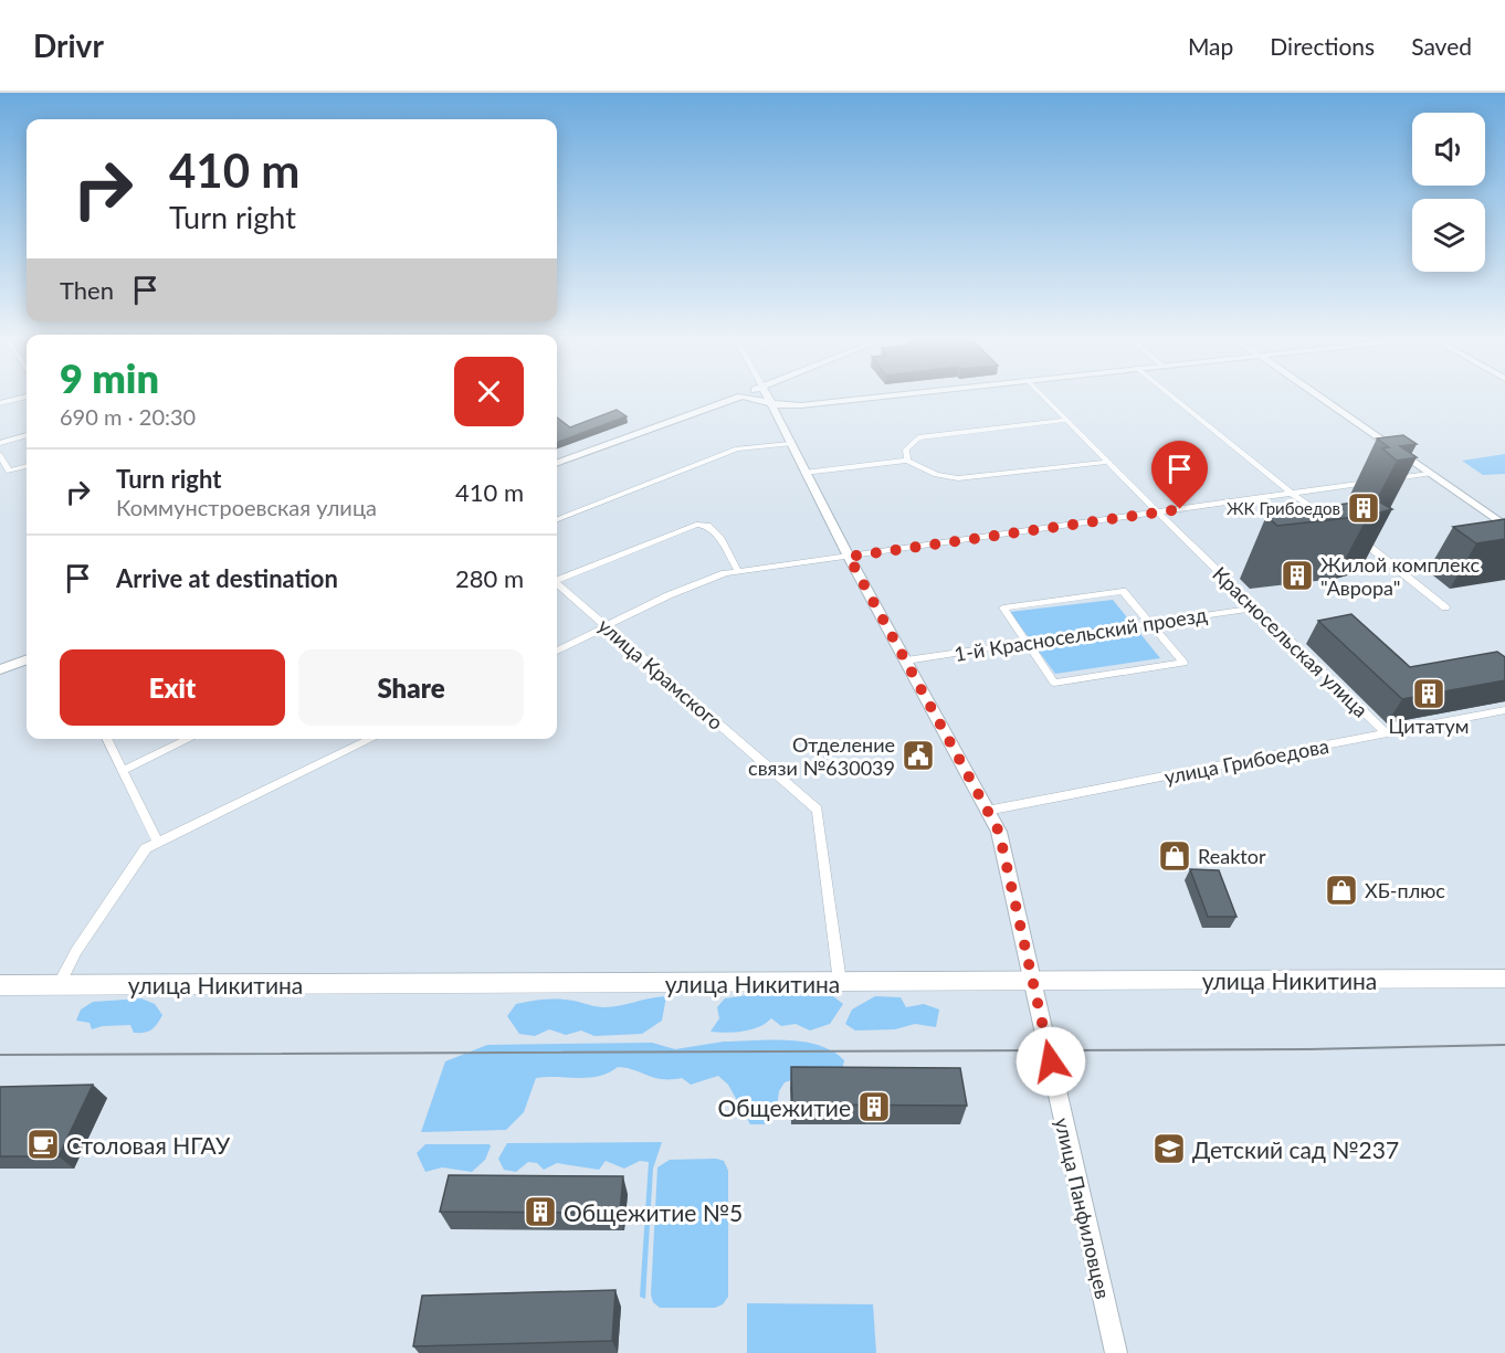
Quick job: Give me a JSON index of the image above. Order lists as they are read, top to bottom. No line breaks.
{"streets":{"main road":["улица Никитина"],"street":["1-й Красносельский проезд","Красносельская улица","улица Крамского","улица Грибоедова","улица Панфиловцев"]},"crossings":[["1-й Красносельский проезд","Красносельская улица"],["1-й Красносельский проезд","улица Панфиловцев"],["Красносельская улица","улица Грибоедова"],["улица Крамского","улица Никитина"],["улица Грибоедова","улица Панфиловцев"],["улица Никитина","улица Панфиловцев"]],"places":{"building":["ЖК Грибоедов","Жилой комплекс \"Аврора\"","Цитатум","Общежитие","Общежитие №5"],"public building":["Отделение связи №630039"],"shop":["Reaktor","ХБ-плюс"],"cafe":["Столовая НГАУ"],"school or university":["Детский сад №237"]},"page":{"header":"Drivr","nav":["Map","Directions","Saved"],"turn":["410 m","Turn right"],"then":"Then","heading":["9 min","690 m · 20:30"],"list":[{"name":"Turn right","note":"Коммунстроевская улица","value":"410 m"},{"name":"Arrive at destination","value":"280 m"}],"buttons":["Exit","Share"]}}
